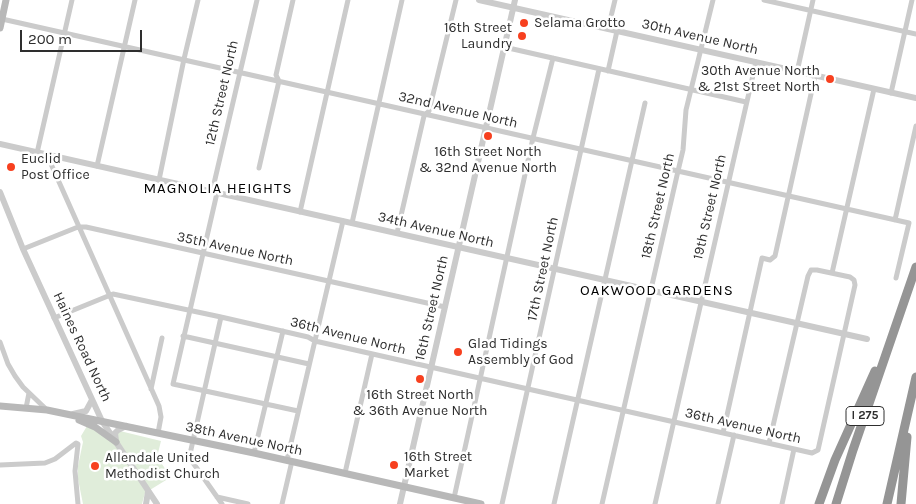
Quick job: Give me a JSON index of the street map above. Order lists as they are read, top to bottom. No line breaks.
{"streets":{"highway":["I 275"],"main road":["38th Avenue North"],"street":["30th Avenue North","12th Street North","32nd Avenue North","18th Street North","19th Street North","34th Avenue North","35th Avenue North","17th Street North","16th Street North","36th Avenue North","Haines Road North"]},"crossings":[["30th Avenue North","18th Street North"],["30th Avenue North","19th Street North"],["30th Avenue North","16th Street North"],["12th Street North","32nd Avenue North"],["12th Street North","34th Avenue North"],["12th Street North","35th Avenue North"],["12th Street North","36th Avenue North"],["32nd Avenue North","18th Street North"],["32nd Avenue North","19th Street North"],["32nd Avenue North","17th Street North"],["32nd Avenue North","16th Street North"],["18th Street North","34th Avenue North"],["18th Street North","36th Avenue North"],["19th Street North","34th Avenue North"],["19th Street North","36th Avenue North"],["34th Avenue North","17th Street North"],["34th Avenue North","16th Street North"],["34th Avenue North","36th Avenue North"],["35th Avenue North","16th Street North"],["17th Street North","36th Avenue North"],["16th Street North","36th Avenue North"],["16th Street North","38th Avenue North"],["Haines Road North","38th Avenue North"]],"districts":["MAGNOLIA HEIGHTS","OAKWOOD GARDENS"],"places":["Selama Grotto","16th Street Laundry","30th Avenue North & 21st Street North","16th Street North & 32nd Avenue North","Euclid Post Office","Glad Tidings Assembly of God","16th Street North & 36th Avenue North","16th Street Market","Allendale United Methodist Church"],"scale_bar":"200 m"}
